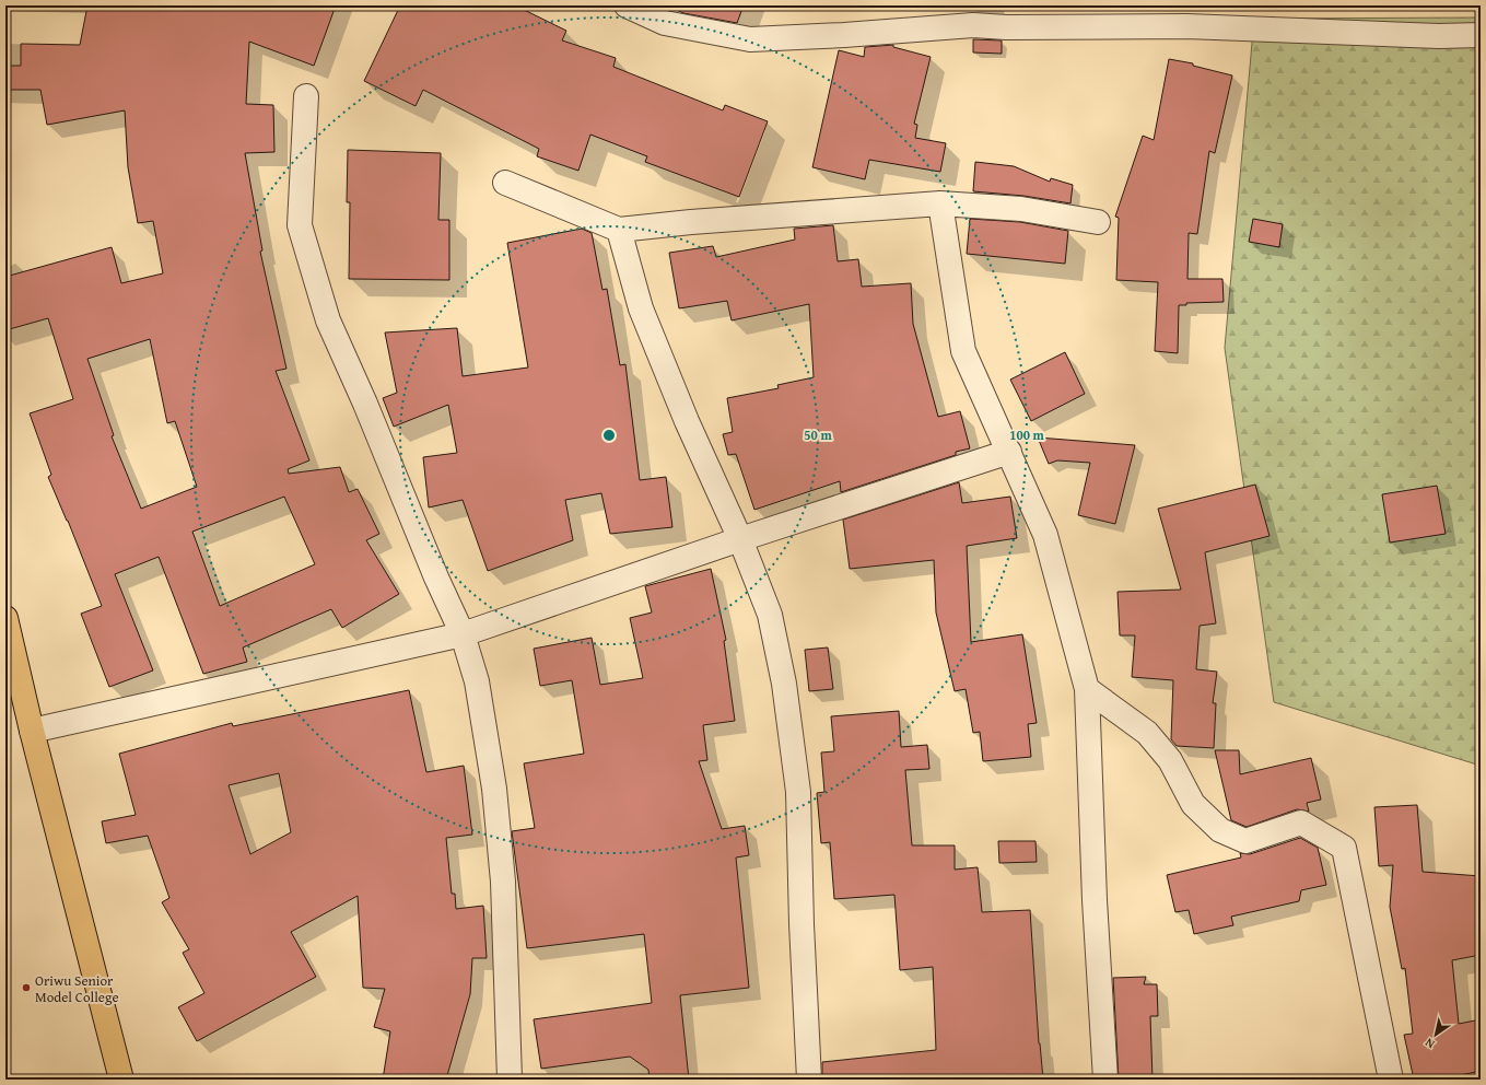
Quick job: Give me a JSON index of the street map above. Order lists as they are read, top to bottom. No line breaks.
{"places":["Oriwu Senior Model College"],"north":"bottom left","rings":["50 m","100 m"]}
